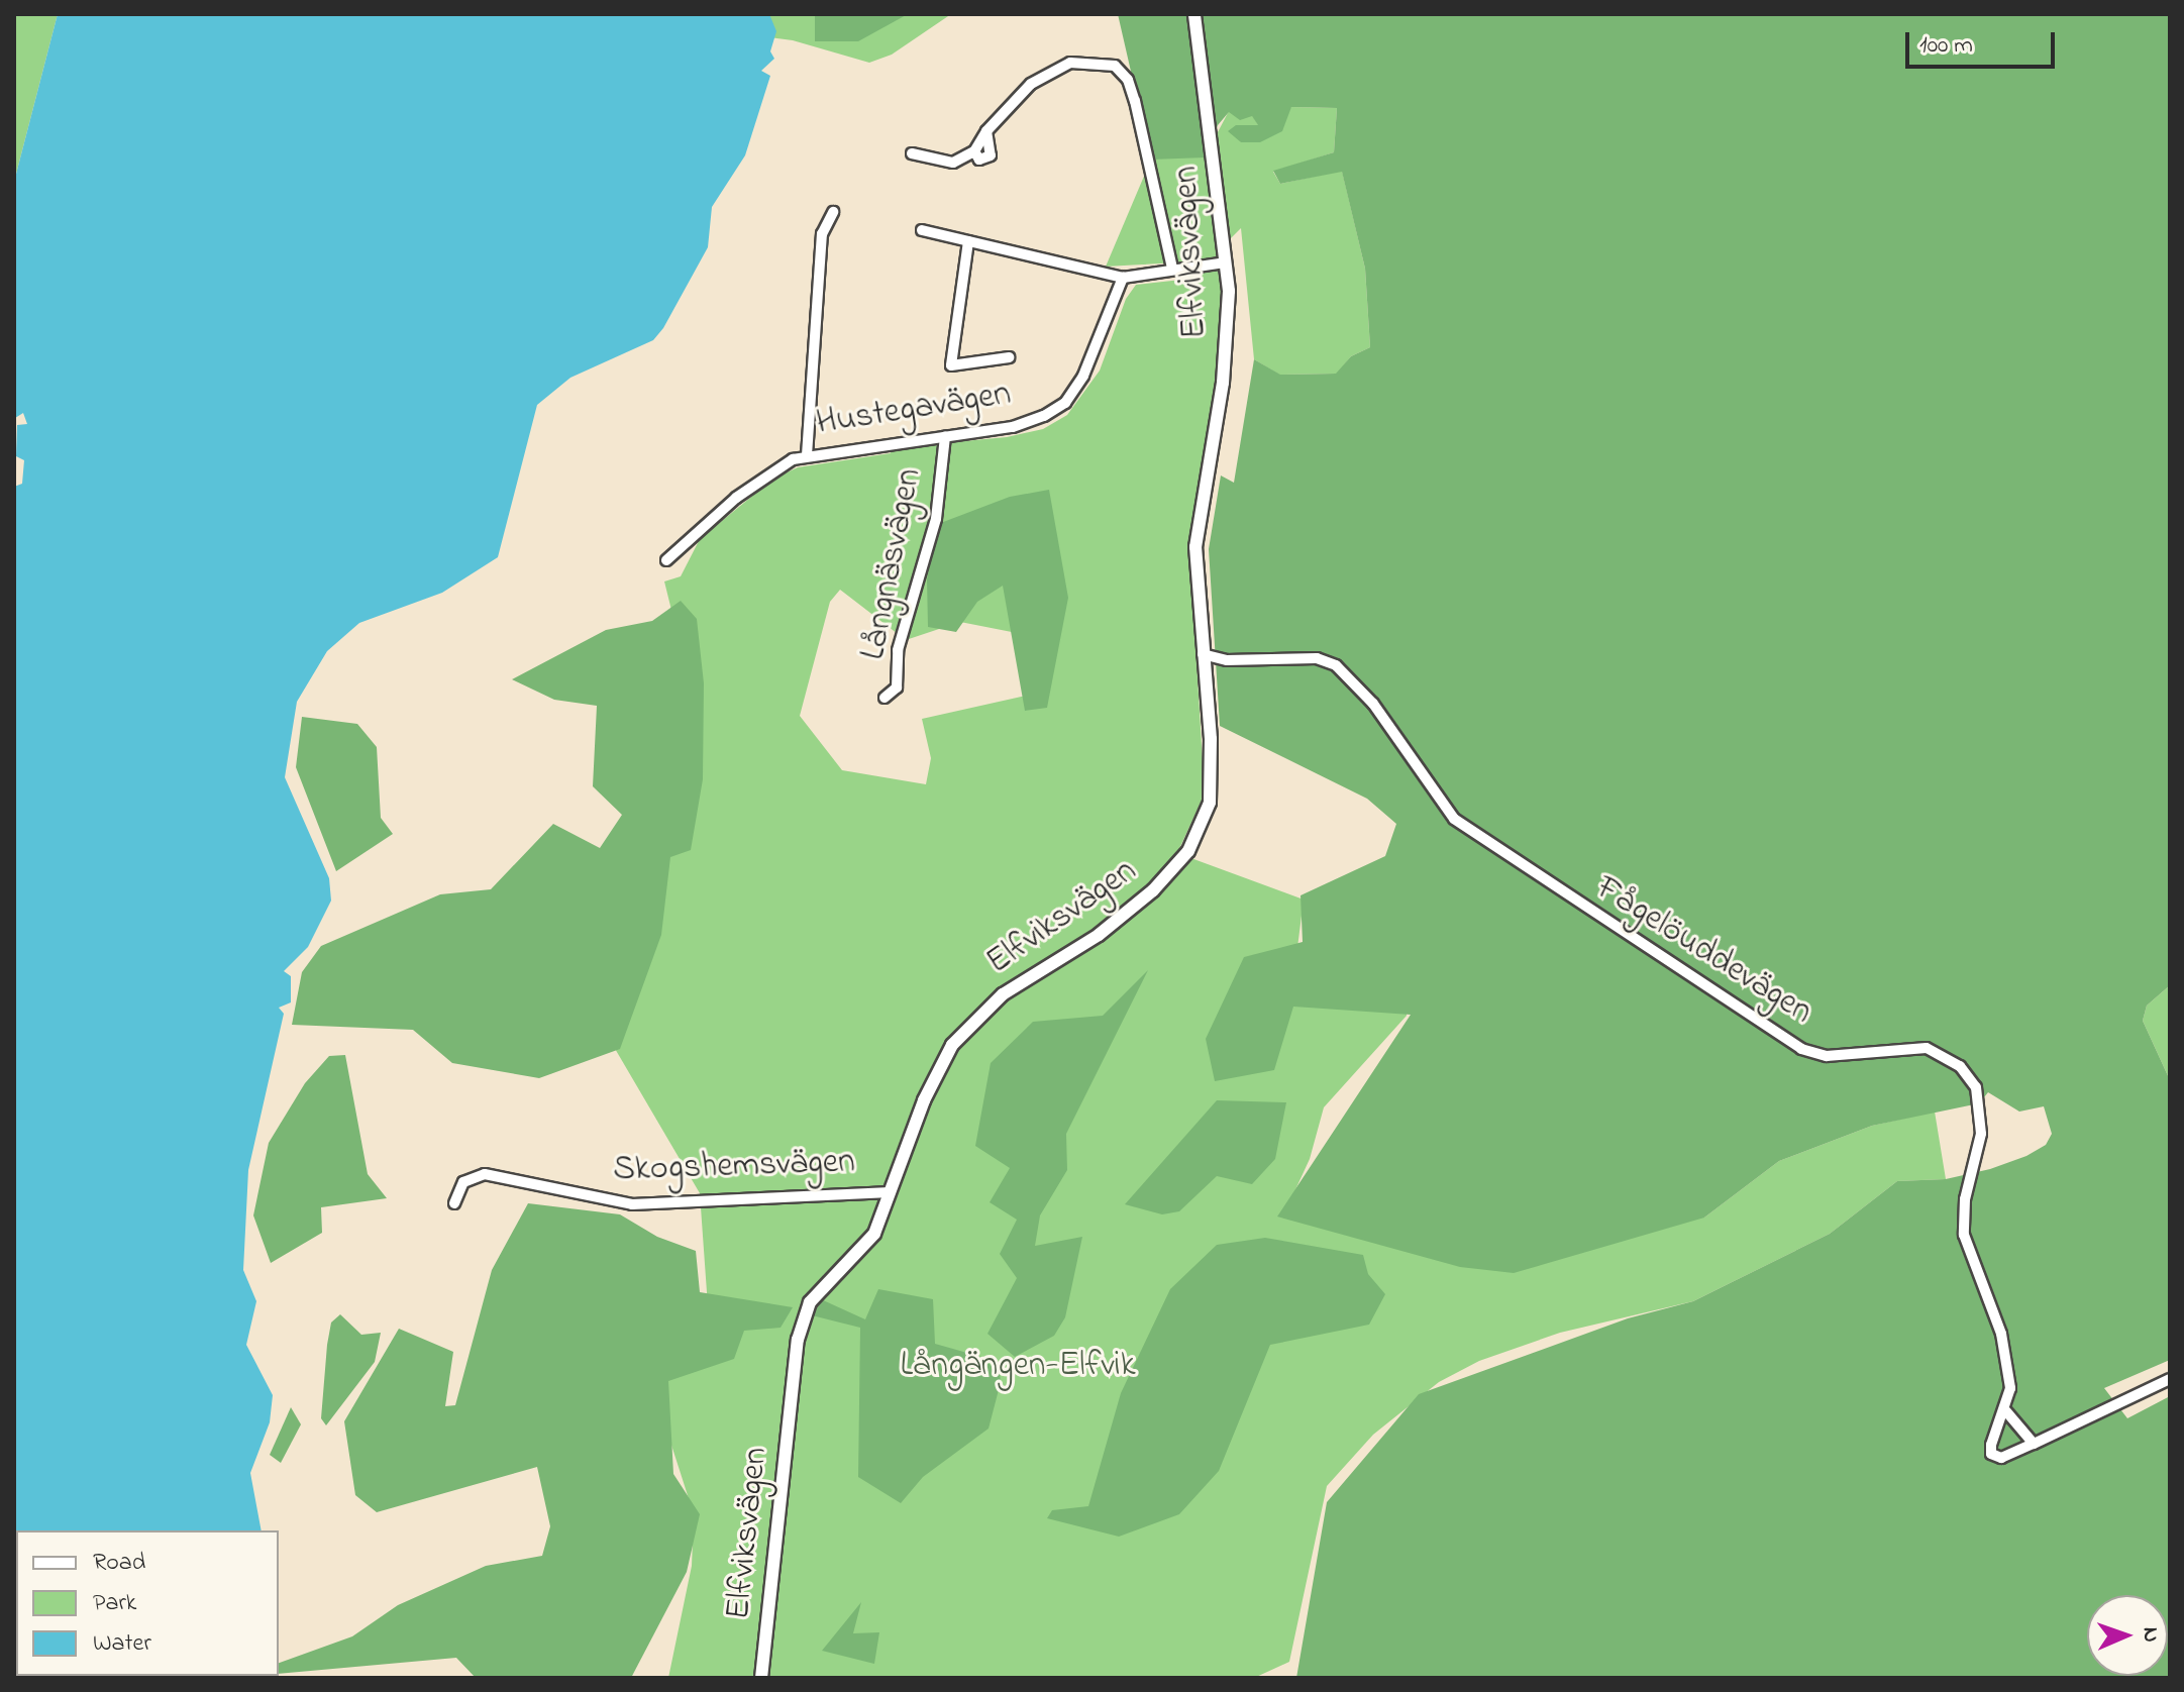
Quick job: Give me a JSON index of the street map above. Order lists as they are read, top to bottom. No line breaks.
{"streets":{"street":["Elfviksvägen","Hustegavägen","Långnäsvägen","Fågelöuddevägen","Skogshemsvägen"]},"crossings":[["Elfviksvägen","Fågelöuddevägen"],["Elfviksvägen","Skogshemsvägen"],["Hustegavägen","Långnäsvägen"]],"parks":["Långängen-Elfvik"],"legend":["Road","Park","Water"],"scale_bar":"100 m","north":"right"}
